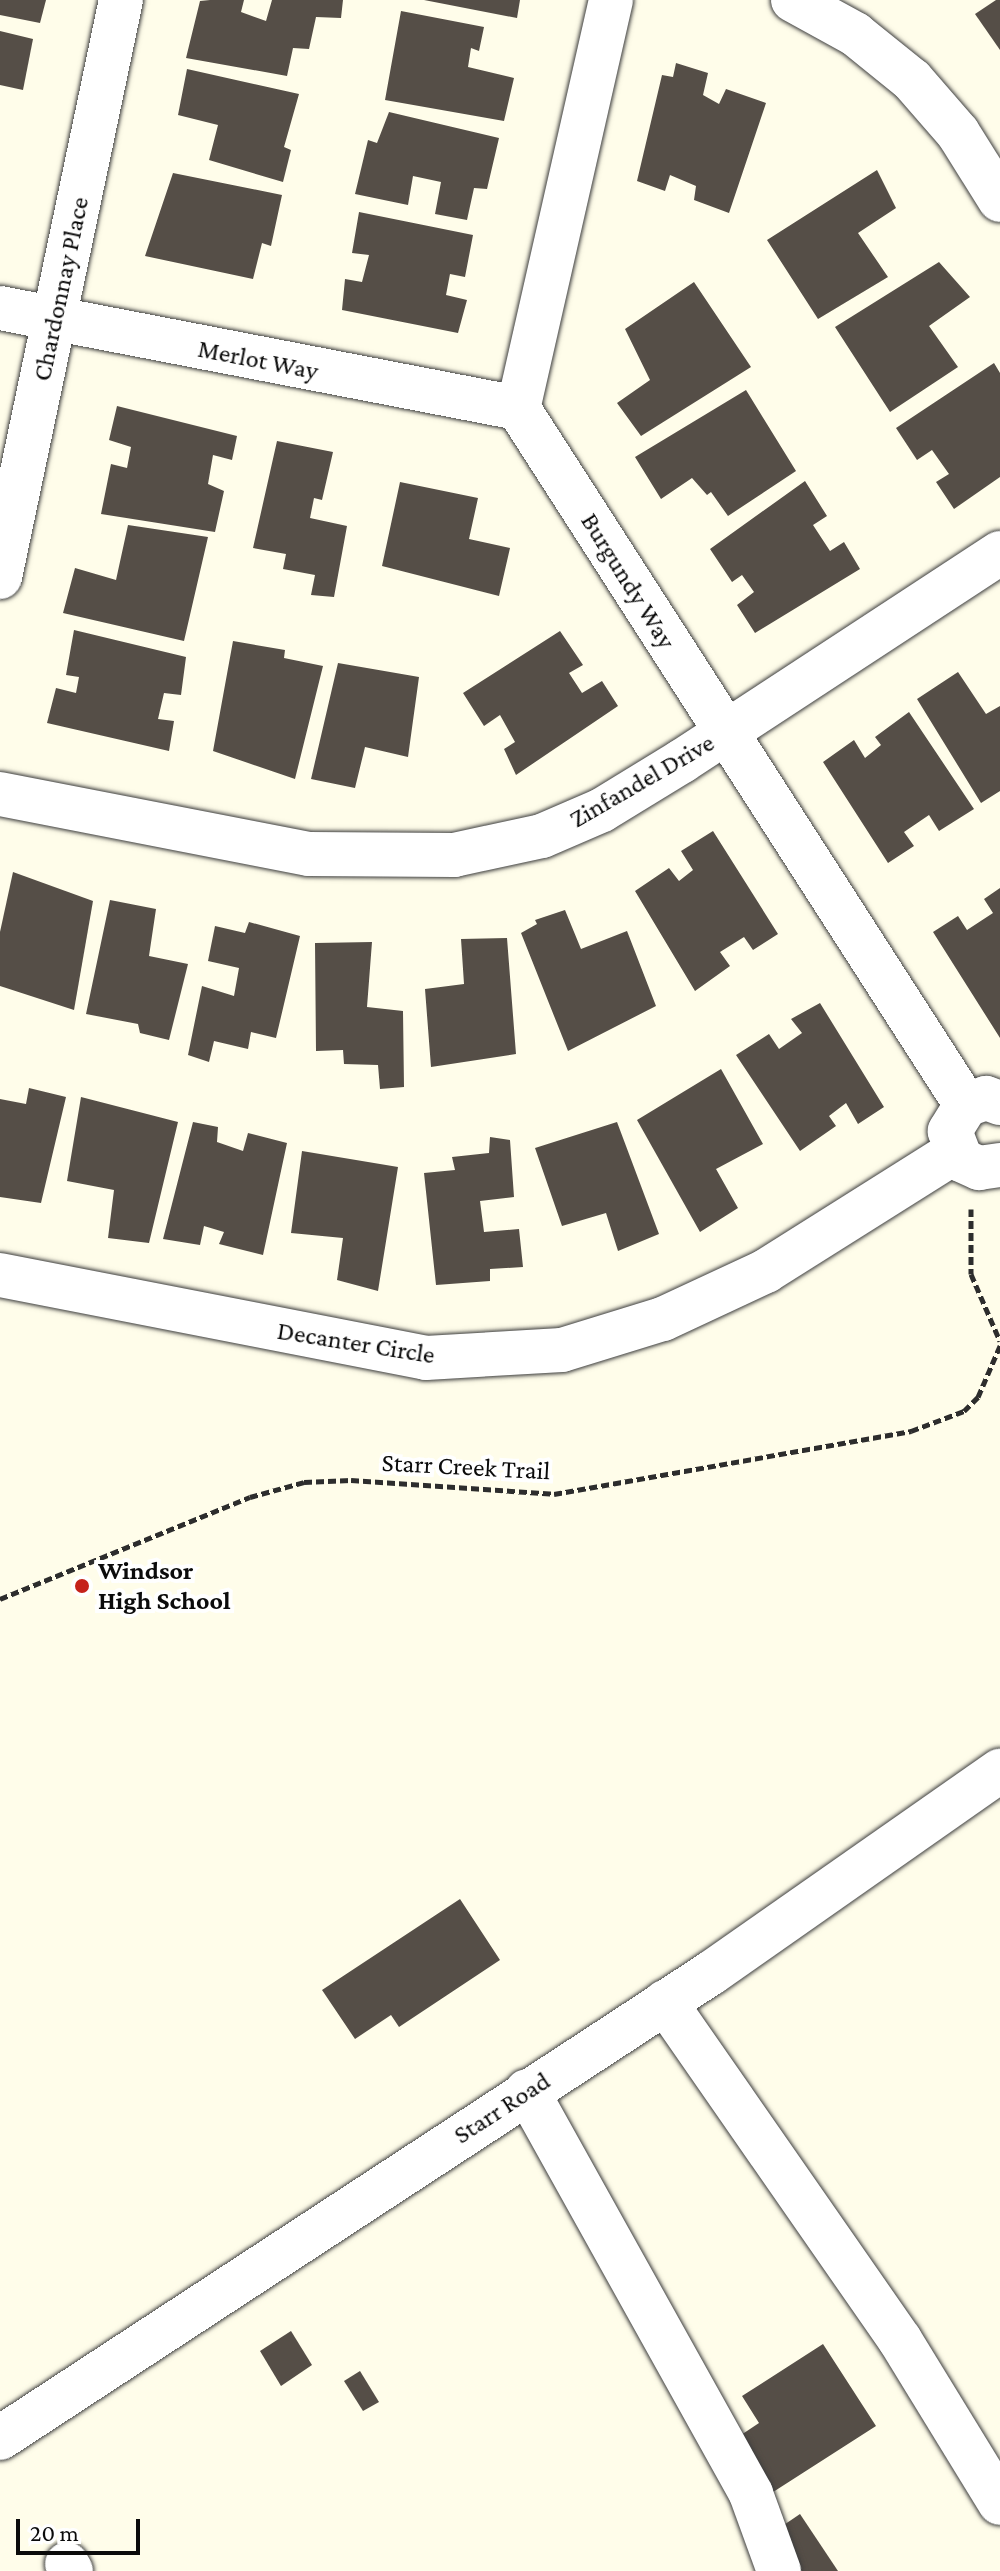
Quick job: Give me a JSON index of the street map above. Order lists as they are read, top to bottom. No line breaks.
{"streets":{"street":["Chardonnay Place","Merlot Way","Burgundy Way","Zinfandel Drive","Decanter Circle","Starr Road"],"path":["Starr Creek Trail"]},"crossings":[["Chardonnay Place","Merlot Way"],["Merlot Way","Burgundy Way"],["Burgundy Way","Zinfandel Drive"]],"places":["Windsor High School"],"scale_bar":"20 m"}
